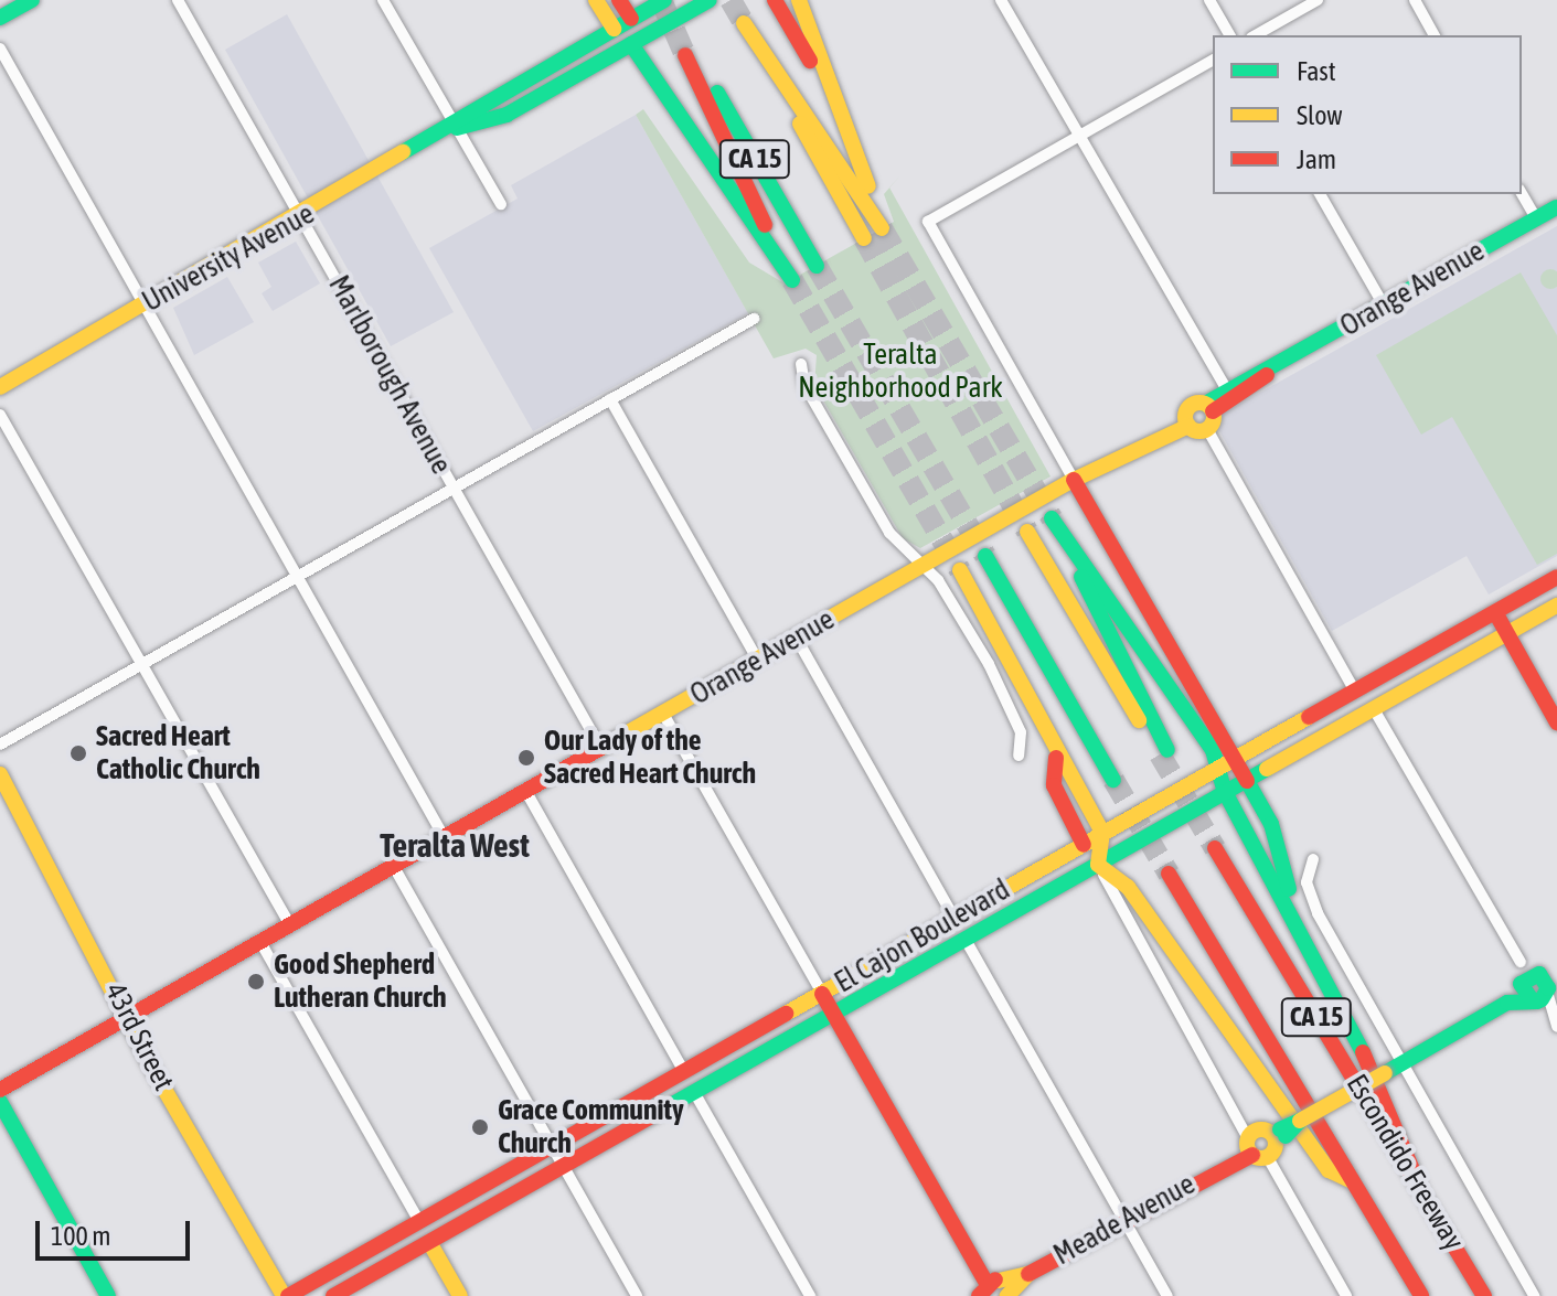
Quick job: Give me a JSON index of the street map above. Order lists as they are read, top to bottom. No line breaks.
{"streets":{"main road":["CA 15","University Avenue","Orange Avenue","El Cajon Boulevard","43rd Street","Escondido Freeway","Meade Avenue"],"street":["Marlborough Avenue"]},"crossings":[["CA 15","University Avenue"],["University Avenue","Marlborough Avenue"],["Orange Avenue","Marlborough Avenue"],["Orange Avenue","43rd Street"],["El Cajon Boulevard","43rd Street"]],"districts":["Teralta West"],"parks":["Teralta Neighborhood Park"],"places":["Sacred Heart Catholic Church","Our Lady of the Sacred Heart Church","Good Shepherd Lutheran Church","Grace Community Church"],"legend":["Fast","Slow","Jam"],"scale_bar":"100 m"}
